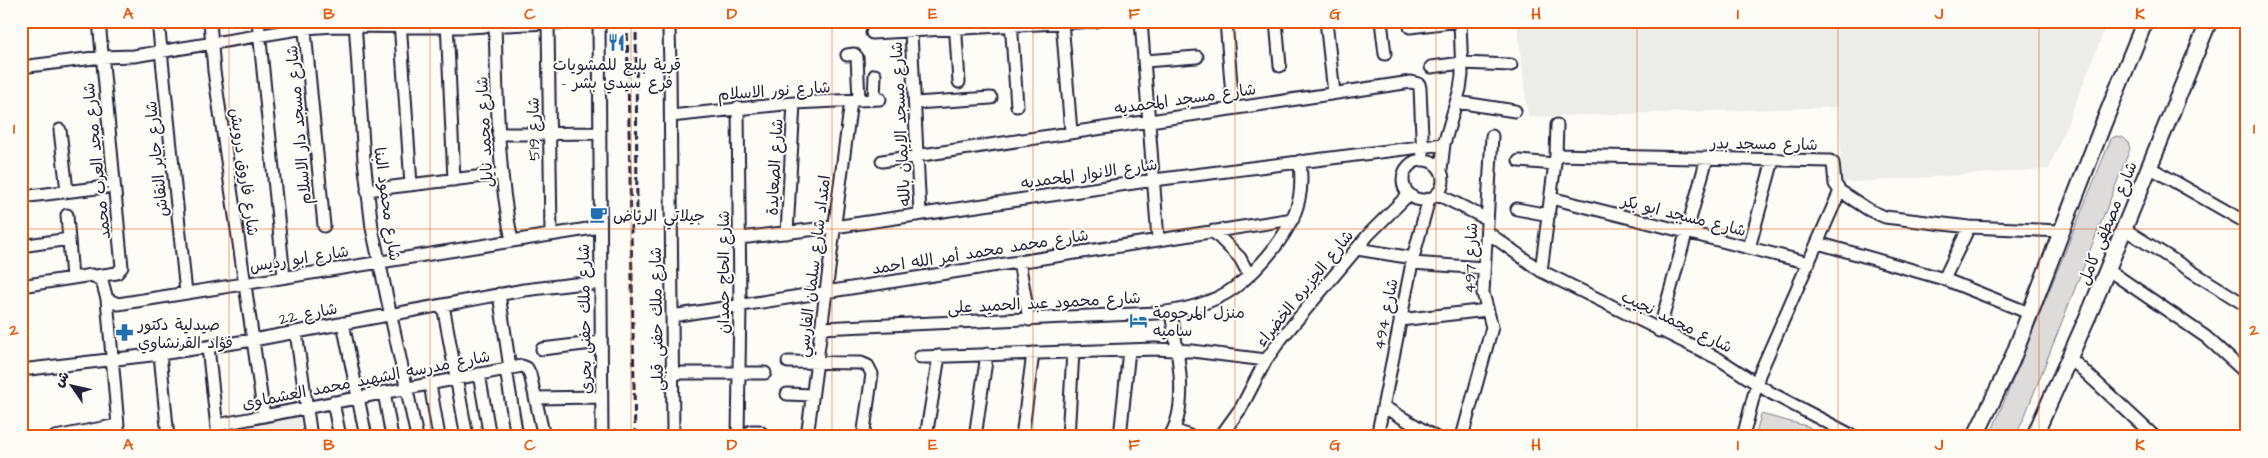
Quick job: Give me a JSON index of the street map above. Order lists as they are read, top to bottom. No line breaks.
{"streets":{"main road":["شارع مصطفى كامل"],"street":["شارع نور الاسلام","شارع مسجد المحمديه","شارع مسجد الايمان بالله","شارع مسجد دار الاسلام","شارع 519","شارع محمد نايل","شارع مسجد بدر","شارع جابر النقاش","شارع مجد العرب محمد","شارع الصعايدة","شارع فاروق درويش","شارع الانوار المحمديه","شارع محمود البنا","شارع مسجد ابو بكر","شارع محمد محمد أمر الله احمد","شارع ابو رديس","شارع 497","امتداد شارع سلمان الفارسي","شارع الحاج حمدان","شارع الجزيره الخضراء","شارع محمود عبد الحميد على","شارع 22","شارع 494","شارع ملك حفنى بحرى","شارع ملك حفنى قبلى","شارع محمد نجيب","شارع مدرسه الشهيد محمد العشماوى"]},"crossings":[["شارع نور الاسلام","شارع الصعايدة"],["شارع نور الاسلام","امتداد شارع سلمان الفارسي"],["شارع نور الاسلام","شارع الحاج حمدان"],["شارع نور الاسلام","شارع ملك حفنى قبلى"],["شارع مسجد المحمديه","شارع مسجد الايمان بالله"],["شارع مسجد المحمديه","شارع الانوار المحمديه"],["شارع مسجد المحمديه","شارع الجزيره الخضراء"],["شارع مسجد المحمديه","شارع 494"],["شارع مسجد الايمان بالله","شارع الانوار المحمديه"],["شارع 519","شارع ابو رديس"],["شارع محمد نايل","شارع ابو رديس"],["شارع جابر النقاش","شارع ابو رديس"],["شارع الصعايدة","شارع الانوار المحمديه"],["شارع فاروق درويش","شارع ابو رديس"],["شارع فاروق درويش","شارع 22"],["شارع فاروق درويش","شارع مدرسه الشهيد محمد العشماوى"],["شارع الانوار المحمديه","امتداد شارع سلمان الفارسي"],["شارع الانوار المحمديه","شارع الحاج حمدان"],["شارع الانوار المحمديه","شارع محمود عبد الحميد على"],["شارع محمود البنا","شارع ابو رديس"],["شارع محمود البنا","شارع 22"],["شارع محمود البنا","شارع مدرسه الشهيد محمد العشماوى"],["شارع محمد محمد أمر الله احمد","امتداد شارع سلمان الفارسي"],["شارع محمد محمد أمر الله احمد","شارع الحاج حمدان"],["شارع محمد محمد أمر الله احمد","شارع محمود عبد الحميد على"],["شارع محمد محمد أمر الله احمد","شارع ملك حفنى قبلى"],["شارع ابو رديس","شارع ملك حفنى بحرى"],["شارع 497","شارع محمد نجيب"],["امتداد شارع سلمان الفارسي","شارع محمود عبد الحميد على"],["شارع الجزيره الخضراء","شارع 494"],["شارع 22","شارع ملك حفنى بحرى"]],"places":{"restaurant":["قرية بلبع للمشويات - فرع سيدي بشر"],"cafe":["جيلاتي الرياض"],"hotel":["منزل المرحومة ساميه"],"pharmacy":["صيدلية دكتور فؤاد القرنشاوي"]},"north":"top left","grid":{"columns":["A","B","C","D","E","F","G","H","I","J","K"],"rows":["1","2"]}}
